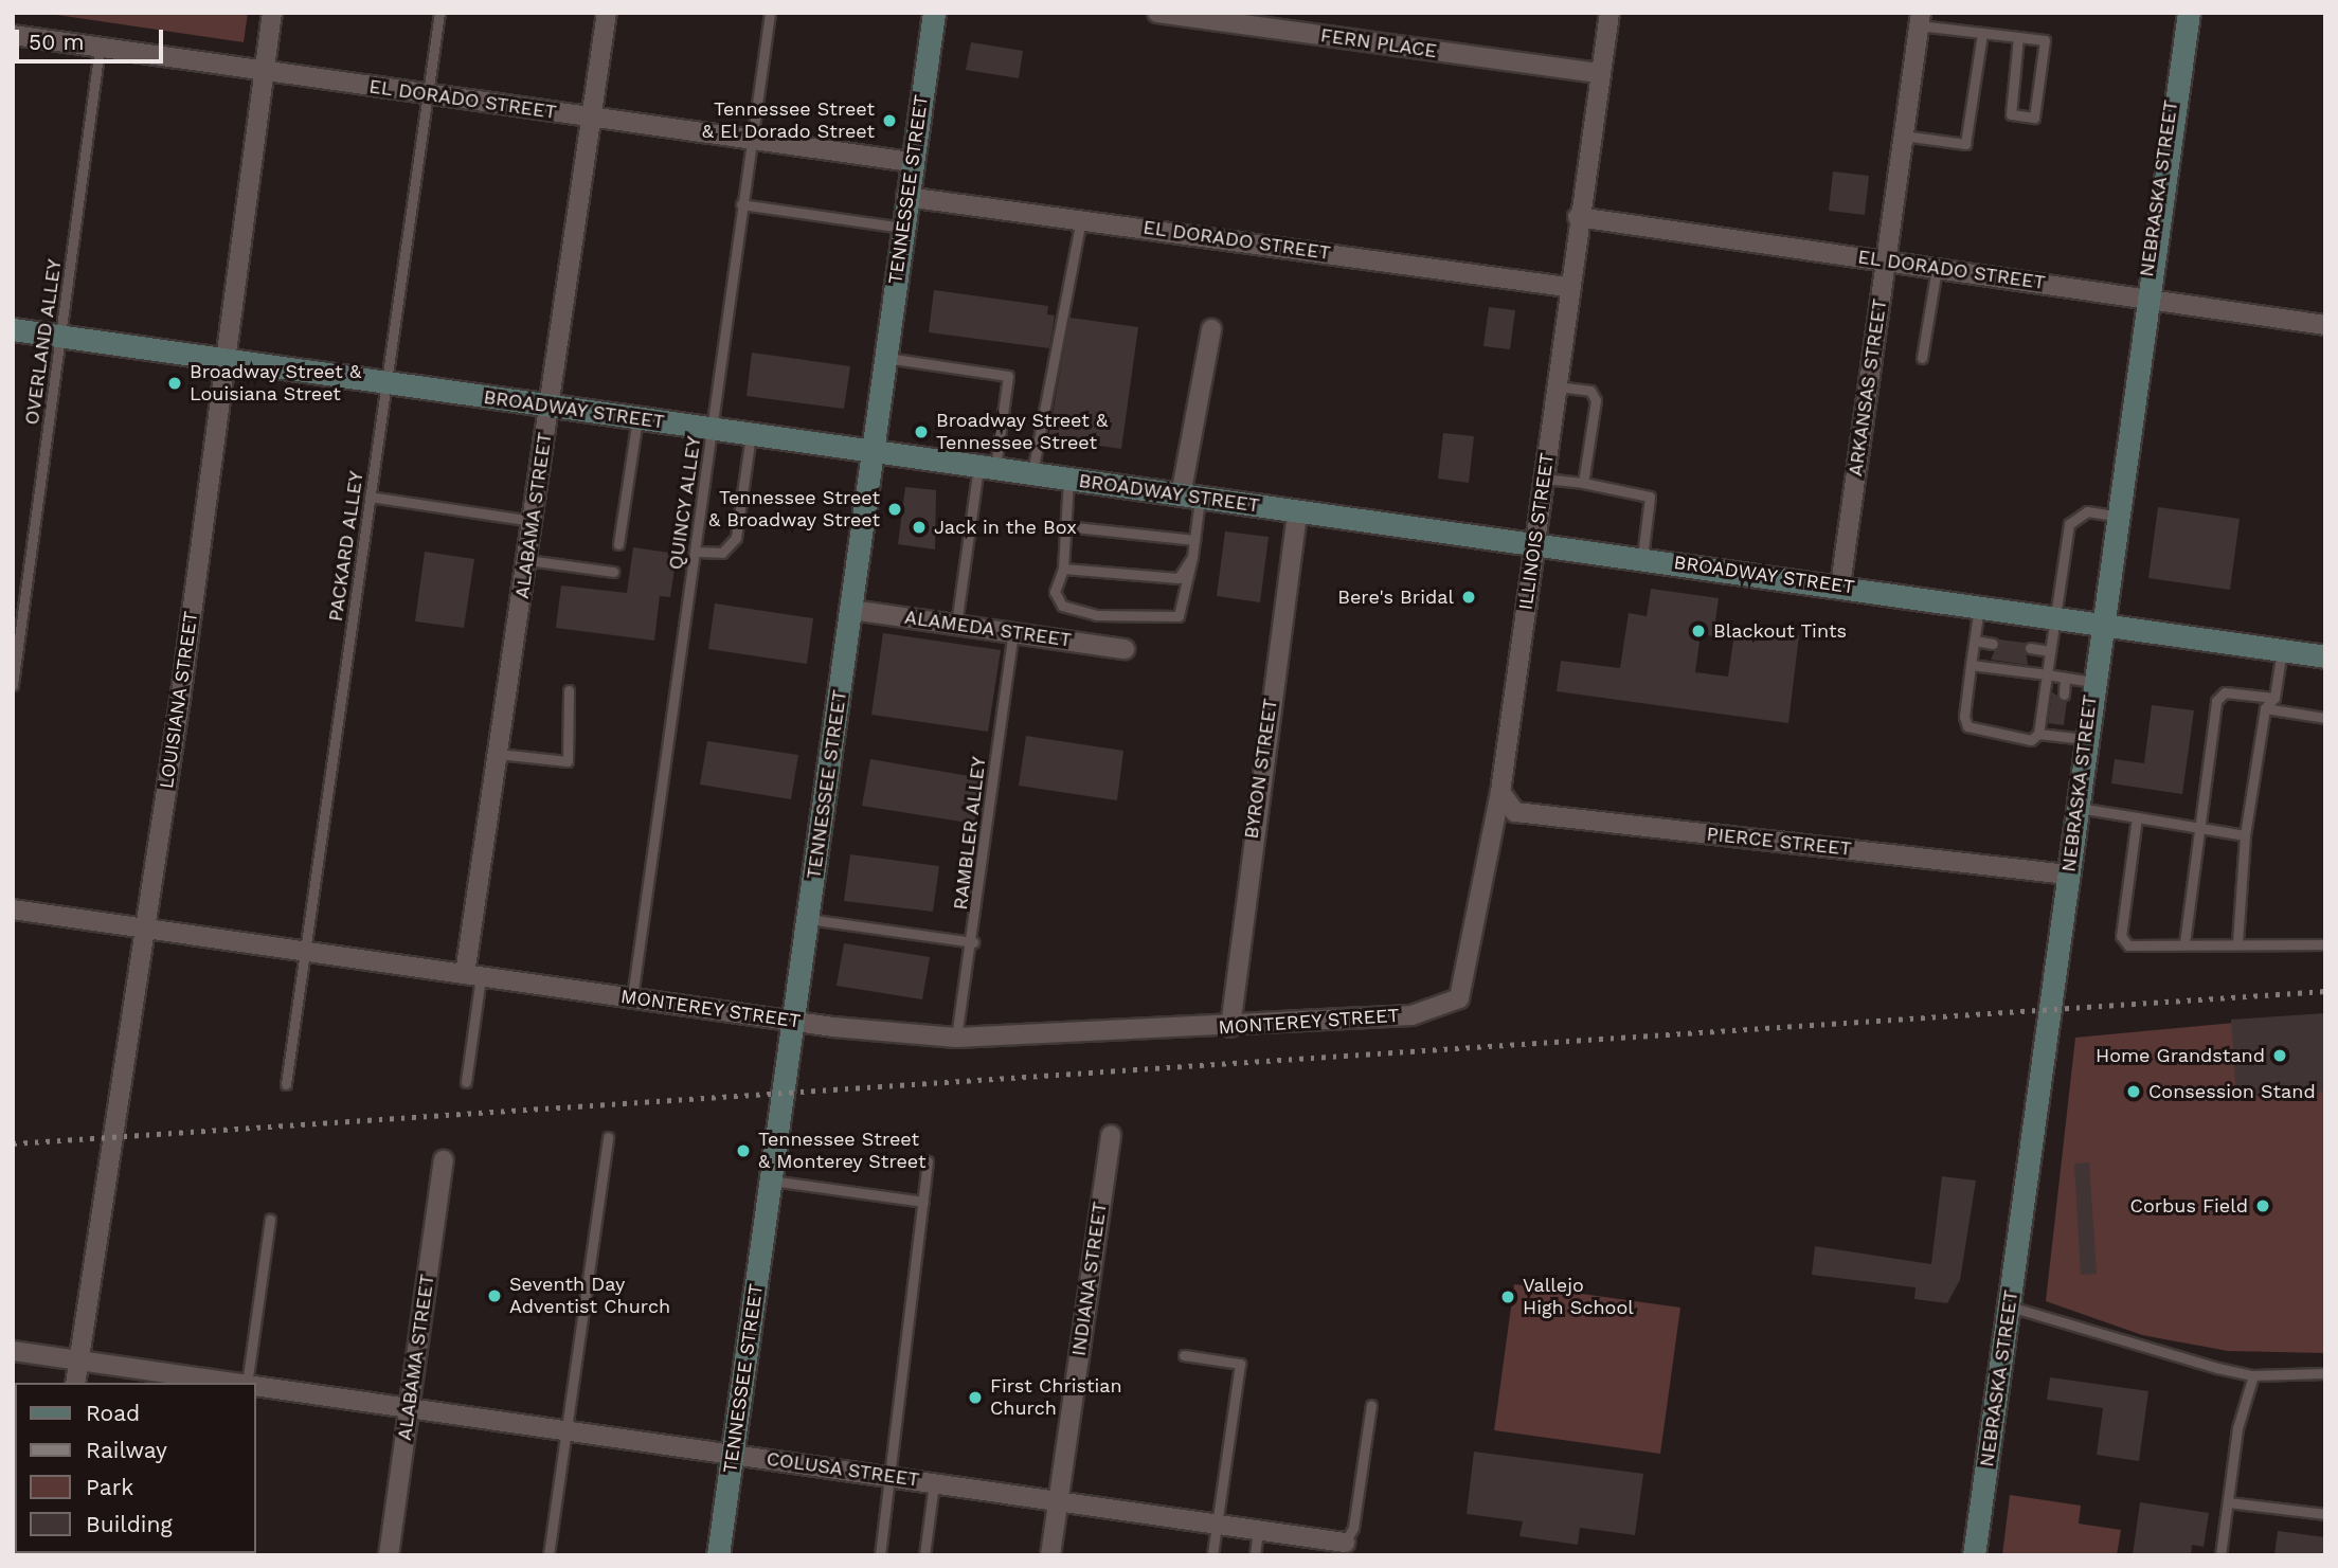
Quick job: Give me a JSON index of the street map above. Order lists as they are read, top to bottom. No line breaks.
{"streets":{"main road":["NEBRASKA STREET","TENNESSEE STREET","BROADWAY STREET"],"street":["FERN PLACE","EL DORADO STREET","ARKANSAS STREET","ALABAMA STREET","ILLINOIS STREET","ALAMEDA STREET","LOUISIANA STREET","BYRON STREET","PIERCE STREET","MONTEREY STREET","INDIANA STREET","COLUSA STREET"],"lane":["OVERLAND ALLEY","QUINCY ALLEY","PACKARD ALLEY","RAMBLER ALLEY"]},"crossings":[["FERN PLACE","ILLINOIS STREET"],["EL DORADO STREET","NEBRASKA STREET"],["EL DORADO STREET","TENNESSEE STREET"],["EL DORADO STREET","OVERLAND ALLEY"],["EL DORADO STREET","ARKANSAS STREET"],["EL DORADO STREET","QUINCY ALLEY"],["EL DORADO STREET","ALABAMA STREET"],["EL DORADO STREET","ILLINOIS STREET"],["EL DORADO STREET","PACKARD ALLEY"],["EL DORADO STREET","LOUISIANA STREET"],["NEBRASKA STREET","BROADWAY STREET"],["NEBRASKA STREET","PIERCE STREET"],["TENNESSEE STREET","BROADWAY STREET"],["TENNESSEE STREET","ALAMEDA STREET"],["TENNESSEE STREET","MONTEREY STREET"],["TENNESSEE STREET","COLUSA STREET"],["OVERLAND ALLEY","BROADWAY STREET"],["ARKANSAS STREET","BROADWAY STREET"],["BROADWAY STREET","QUINCY ALLEY"],["BROADWAY STREET","ALABAMA STREET"],["BROADWAY STREET","ILLINOIS STREET"],["BROADWAY STREET","PACKARD ALLEY"],["BROADWAY STREET","LOUISIANA STREET"],["BROADWAY STREET","BYRON STREET"],["QUINCY ALLEY","MONTEREY STREET"],["ALABAMA STREET","MONTEREY STREET"],["ALABAMA STREET","COLUSA STREET"],["ILLINOIS STREET","PIERCE STREET"],["ILLINOIS STREET","MONTEREY STREET"],["PACKARD ALLEY","MONTEREY STREET"],["ALAMEDA STREET","RAMBLER ALLEY"],["LOUISIANA STREET","MONTEREY STREET"],["BYRON STREET","MONTEREY STREET"],["RAMBLER ALLEY","MONTEREY STREET"],["INDIANA STREET","COLUSA STREET"]],"places":["Tennessee Street & El Dorado Street","Broadway Street & Louisiana Street","Broadway Street & Tennessee Street","Tennessee Street & Broadway Street","Jack in the Box","Bere's Bridal","Blackout Tints","Home Grandstand","Consession Stand","Tennessee Street & Monterey Street","Corbus Field","Seventh Day Adventist Church","Vallejo High School","First Christian Church"],"legend":["Road","Railway","Park","Building"],"scale_bar":"50 m"}
